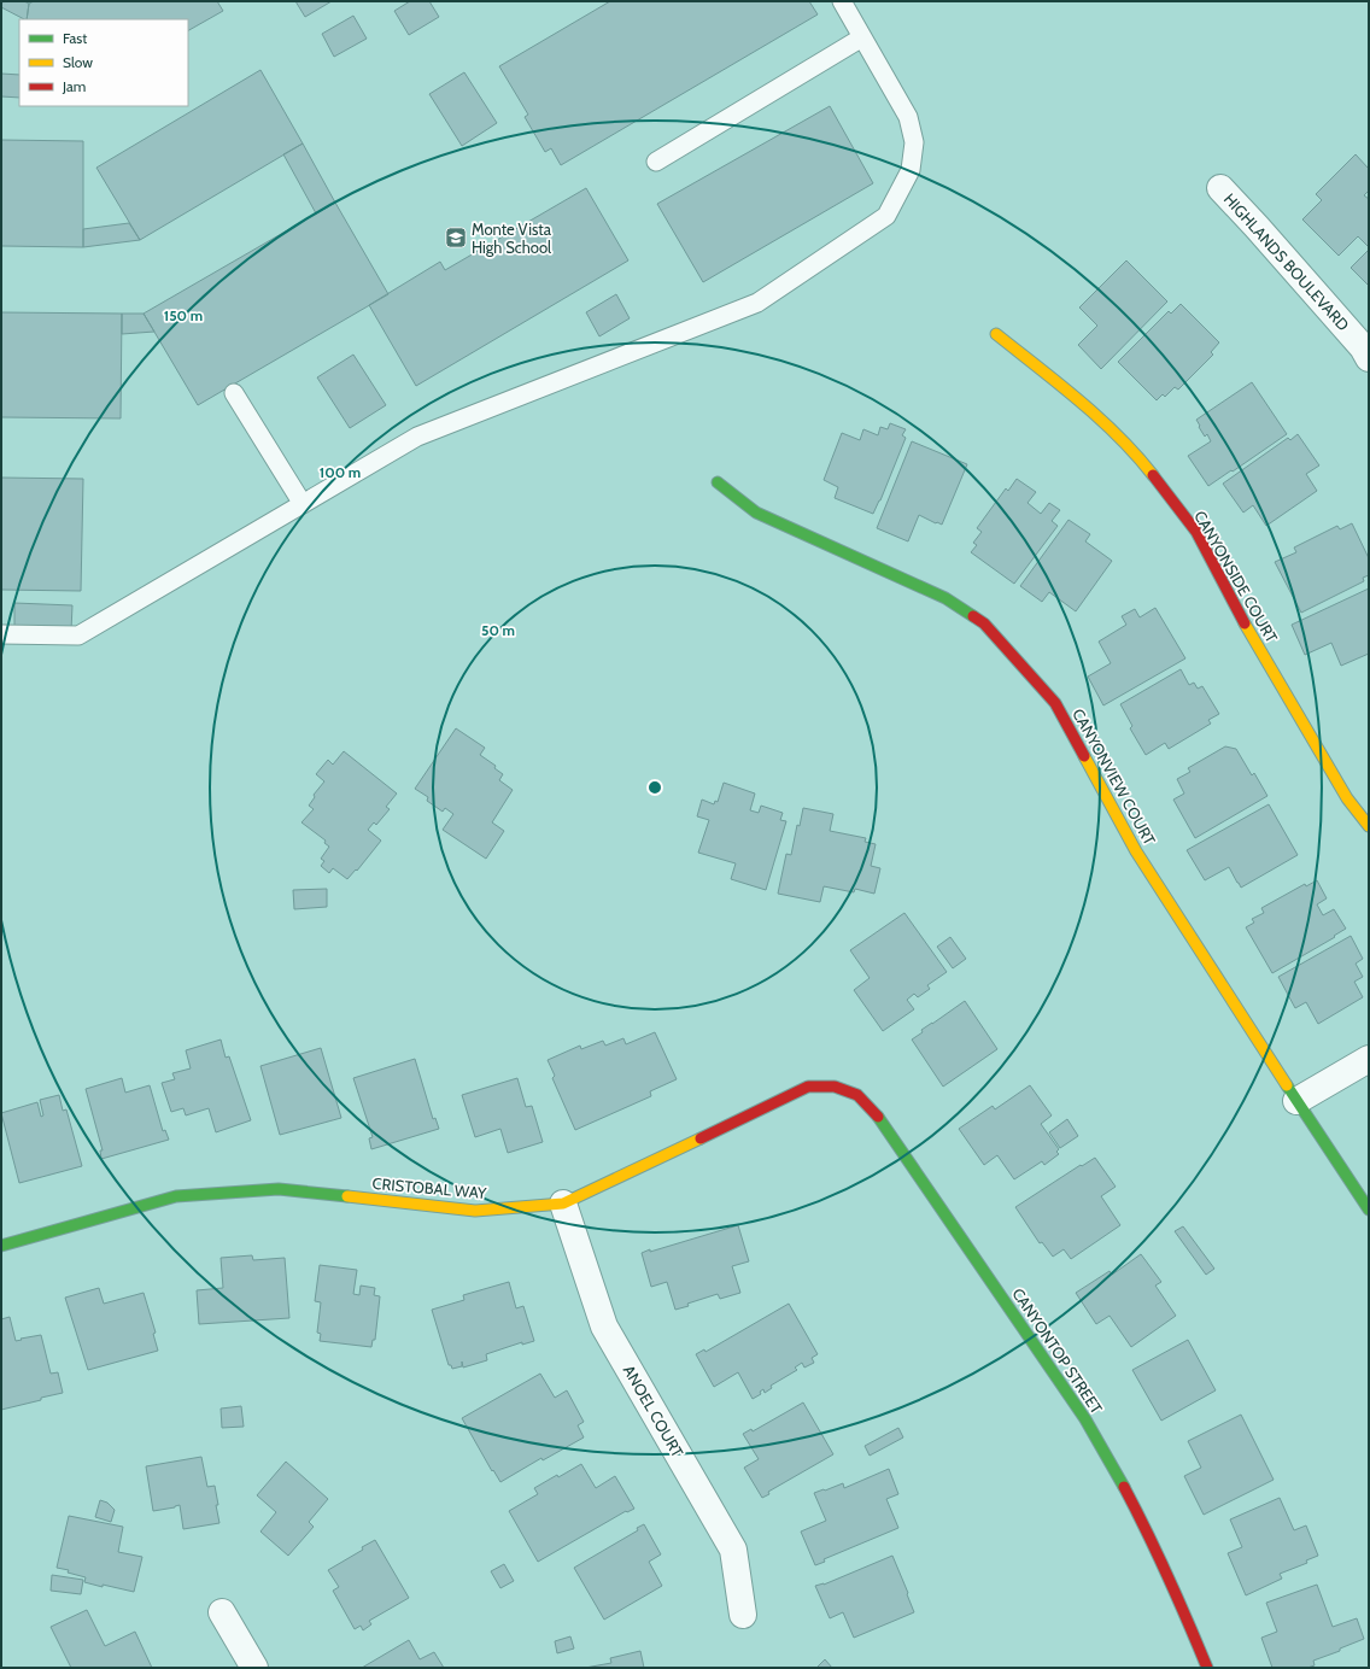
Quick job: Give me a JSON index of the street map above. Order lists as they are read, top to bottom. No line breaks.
{"streets":{"street":["HIGHLANDS BOULEVARD","CANYONSIDE COURT","CANYONVIEW COURT","CRISTOBAL WAY","CANYONTOP STREET","ANOEL COURT"]},"crossings":[["CRISTOBAL WAY","CANYONTOP STREET"],["CRISTOBAL WAY","ANOEL COURT"]],"places":{"school or university":["Monte Vista High School"]},"legend":["Fast","Slow","Jam"],"rings":["150 m","100 m","50 m"]}
